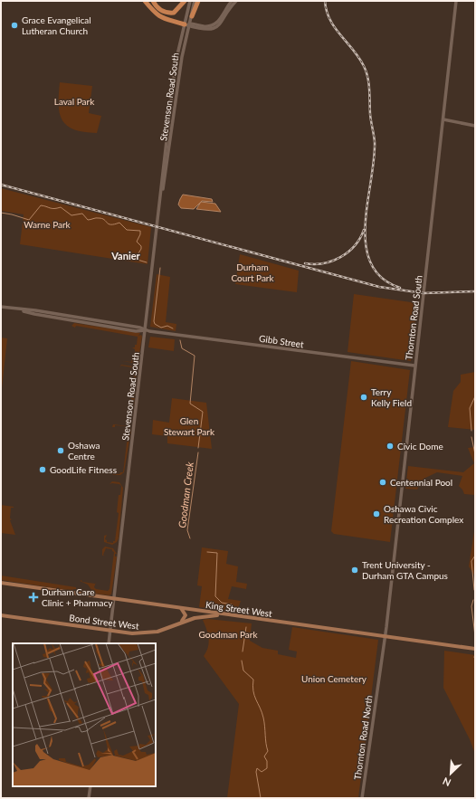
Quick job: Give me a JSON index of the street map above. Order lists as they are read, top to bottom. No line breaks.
{"streets":{"main road":["Stevenson Road South","Thornton Road South","Gibb Street","King Street West","Bond Street West","Thornton Road North"]},"crossings":[["Stevenson Road South","Gibb Street"],["Stevenson Road South","King Street West"],["Stevenson Road South","Bond Street West"],["Thornton Road South","Gibb Street"],["Thornton Road South","King Street West"],["Thornton Road South","Thornton Road North"],["King Street West","Bond Street West"],["King Street West","Thornton Road North"]],"districts":["Vanier"],"water":["Goodman Creek"],"parks":["Laval Park","Warne Park","Durham Court Park","Glen Stewart Park","Goodman Park","Union Cemetery"],"places":{"other":["Grace Evangelical Lutheran Church","Terry Kelly Field","Civic Dome","Oshawa Centre","GoodLife Fitness","Centennial Pool","Oshawa Civic Recreation Complex","Trent University - Durham GTA Campus"],"health":["Durham Care Clinic + Pharmacy"]},"north":"bottom left"}
